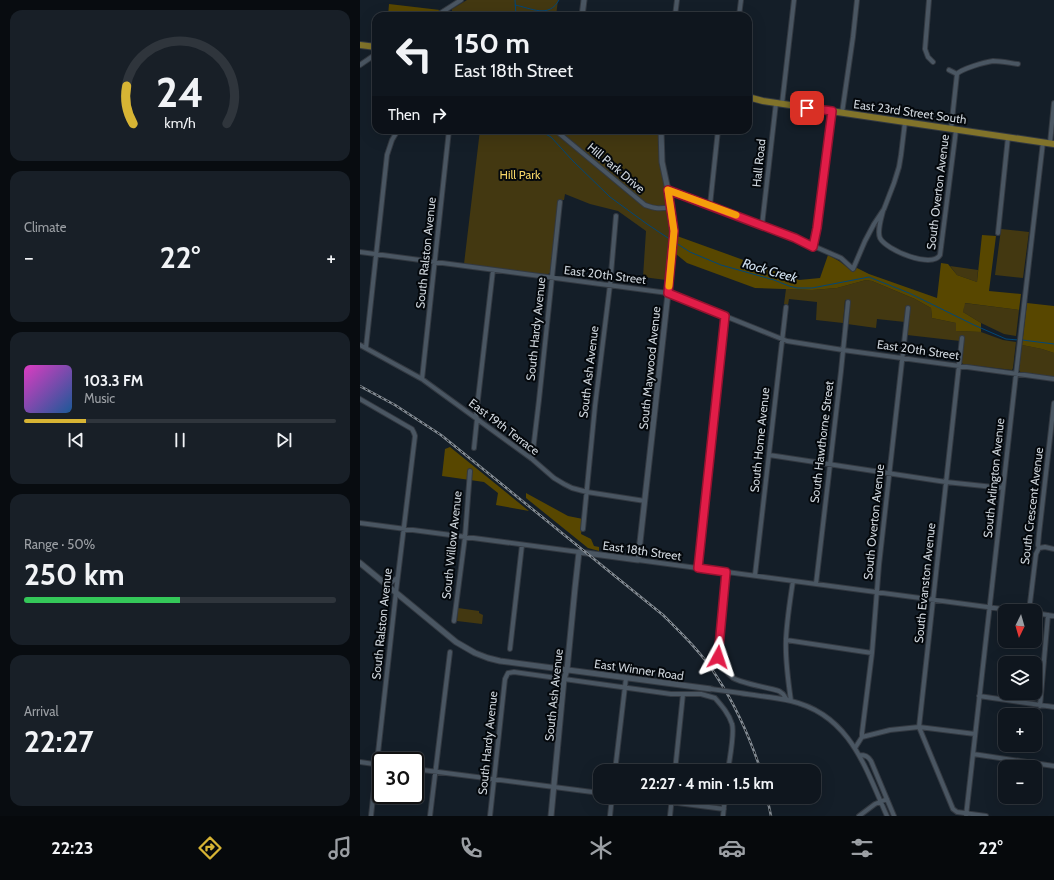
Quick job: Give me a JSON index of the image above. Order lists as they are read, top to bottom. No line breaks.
{"streets":{"main road":["East 23rd Street South"],"street":["Hall Road","Hill Park Drive","South Overton Avenue","South Ralston Avenue","East 20th Street","South Hardy Avenue","South Maywood Avenue","South Ash Avenue","East 19th Terrace","South Home Avenue","South Hawthorne Street","South Arlington Avenue","South Crescent Avenue","South Willow Avenue","East 18th Street","South Evanston Avenue","East Winner Road"]},"crossings":[["East 23rd Street South","Hall Road"],["East 23rd Street South","South Overton Avenue"],["East 23rd Street South","South Arlington Avenue"],["Hill Park Drive","South Maywood Avenue"],["South Overton Avenue","East 20th Street"],["South Overton Avenue","East 18th Street"],["South Ralston Avenue","East 20th Street"],["South Ralston Avenue","East 19th Terrace"],["South Ralston Avenue","East 18th Street"],["South Ralston Avenue","East Winner Road"],["East 20th Street","South Hardy Avenue"],["East 20th Street","South Maywood Avenue"],["East 20th Street","South Ash Avenue"],["East 20th Street","South Home Avenue"],["East 20th Street","South Hawthorne Street"],["East 20th Street","South Arlington Avenue"],["East 20th Street","South Evanston Avenue"],["South Hardy Avenue","South Ash Avenue"],["South Hardy Avenue","East 19th Terrace"],["South Maywood Avenue","East 19th Terrace"],["South Maywood Avenue","East 18th Street"],["South Ash Avenue","East 19th Terrace"],["South Ash Avenue","East 18th Street"],["South Ash Avenue","East Winner Road"],["South Home Avenue","East 18th Street"],["South Hawthorne Street","East 18th Street"],["South Arlington Avenue","East 18th Street"],["South Arlington Avenue","South Evanston Avenue"],["South Willow Avenue","East 18th Street"],["East 18th Street","South Evanston Avenue"]],"water":["Rock Creek"],"parks":["Hill Park"],"north":"bottom","page":{"turn":["150 m","East 18th Street"],"then":"Then","tile":["Climate",["Range · 50%","250 km"],["Arrival","22:27"]],"heat":["−","22°","+"],"song":["103.3 FM","Music"],"map_buttons":["+","−"],"limit":"30","trip":"22:27 · 4 min · 1.5 km","tabs":["22:23","22°"],"gauge":["24","km/h"]}}
